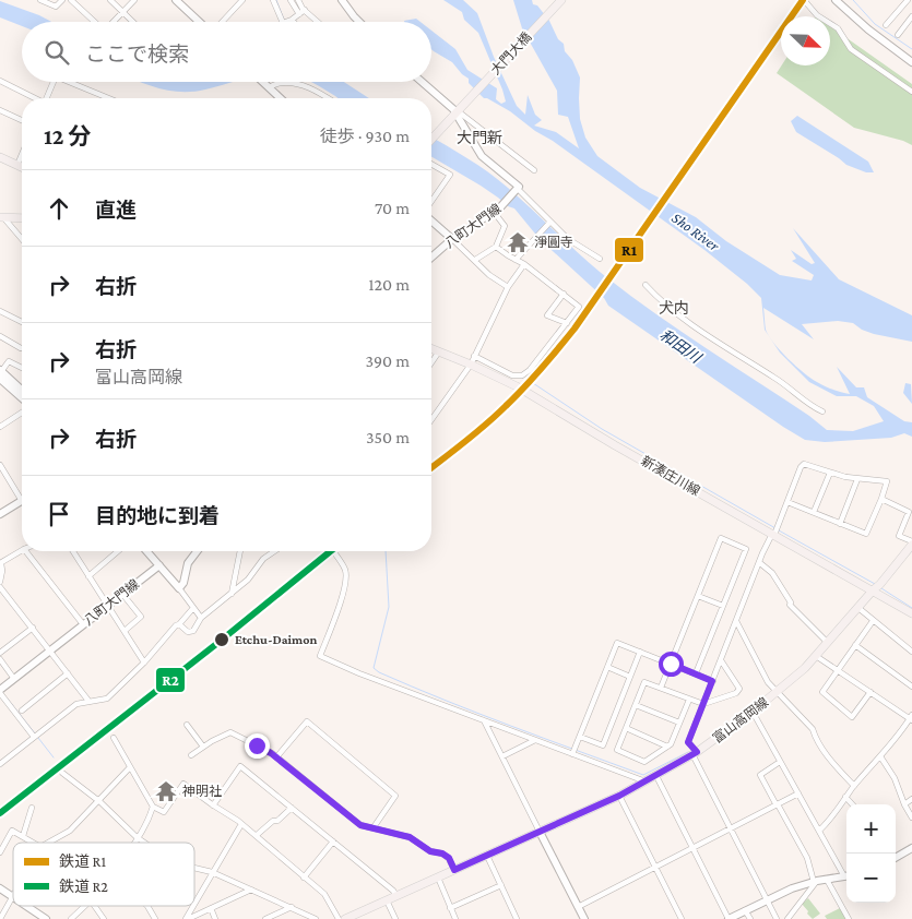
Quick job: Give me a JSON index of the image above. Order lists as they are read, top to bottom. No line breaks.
{"streets":{"main road":["大門大橋","八町大門線","新湊庄川線","富山高岡線"]},"crossings":[["新湊庄川線","富山高岡線"]],"districts":["大門新","犬内"],"water":["Sho River","和田川"],"places":{"temple":["淨圓寺","神明社"],"other":["Etchu-Daimon"]},"lines":["rail line R1","rail line R2"],"legend":["鉄道 R1","鉄道 R2"],"north":"bottom right","page":{"search":"ここで検索","heading":["12 分","徒歩 · 930 m"],"list":[["直進","70 m"],["右折","120 m"],["右折","富山高岡線","390 m"],["右折","350 m"],"目的地に到着"],"map_buttons":["+","−"]}}
